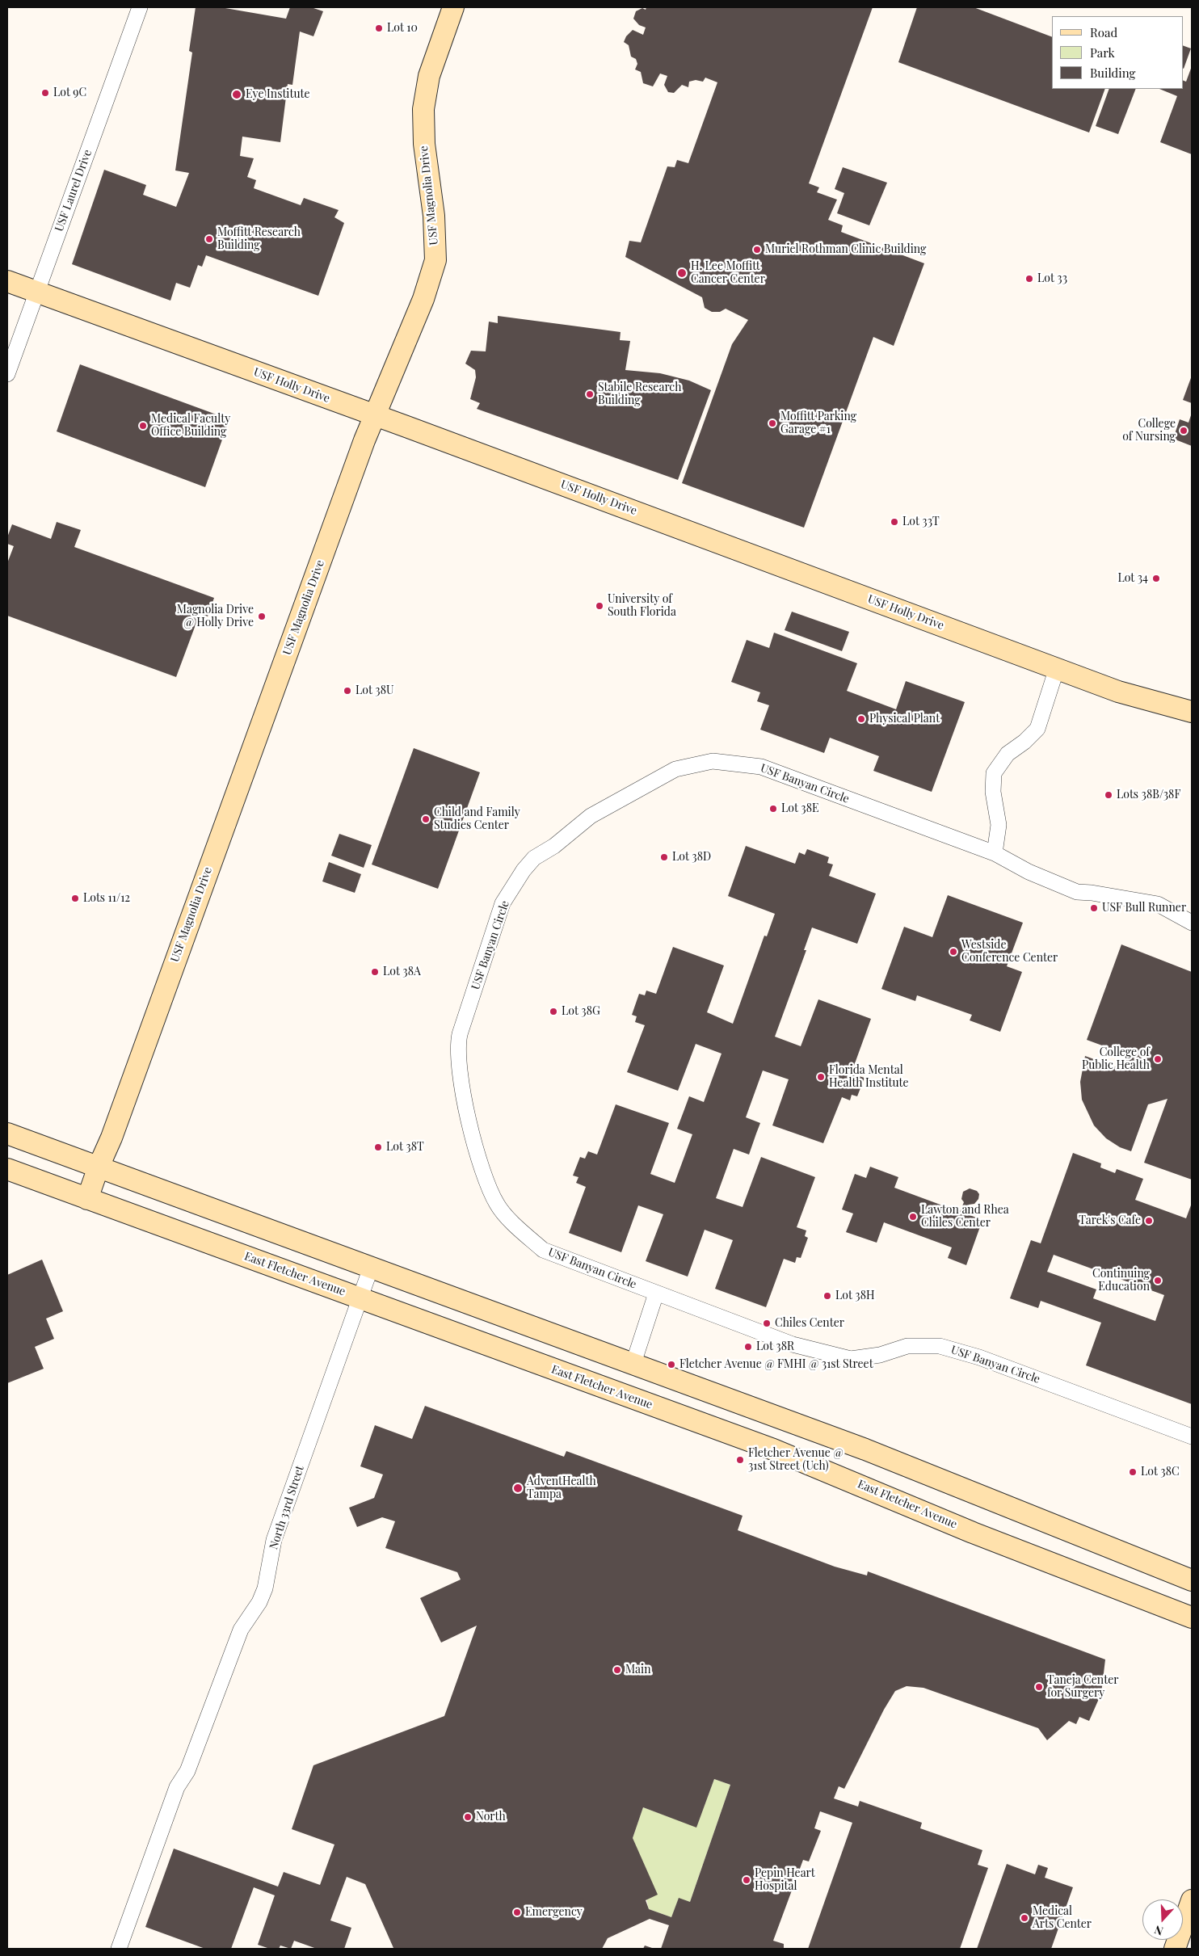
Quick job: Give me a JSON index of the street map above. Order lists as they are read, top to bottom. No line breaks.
{"streets":{"main road":["USF Magnolia Drive","USF Holly Drive","East Fletcher Avenue"],"street":["USF Laurel Drive","USF Banyan Circle","North 33rd Street"]},"crossings":[["USF Laurel Drive","USF Holly Drive"],["USF Magnolia Drive","USF Holly Drive"],["USF Magnolia Drive","East Fletcher Avenue"],["East Fletcher Avenue","North 33rd Street"]],"places":["Lot 10","Lot 9C","Eye Institute","Moffitt Research Building","Muriel Rothman Clinic Building","H. Lee Moffitt Cancer Center","Lot 33","Stabile Research Building","Moffitt Parking Garage #1","Medical Faculty Office Building","College of Nursing","Lot 33T","Lot 34","University of South Florida","Magnolia Drive @ Holly Drive","Lot 38U","Physical Plant","Lots 38B/38F","Lot 38E","Child and Family Studies Center","Lot 38D","Lots 11/12","USF Bull Runner","Westside Conference Center","Lot 38A","Lot 38G","College of Public Health","Florida Mental Health Institute","Lot 38T","Lawton and Rhea Chiles Center","Tarek's Cafe","Continuing Education","Lot 38H","Chiles Center","Lot 38R","Fletcher Avenue @ FMHI @ 31st Street","Fletcher Avenue @ 31st Street (Uch)","Lot 38C","AdventHealth Tampa","Main","Taneja Center for Surgery","North","Pepin Heart Hospital","Emergency","Medical Arts Center"],"legend":["Road","Park","Building"],"north":"bottom"}
